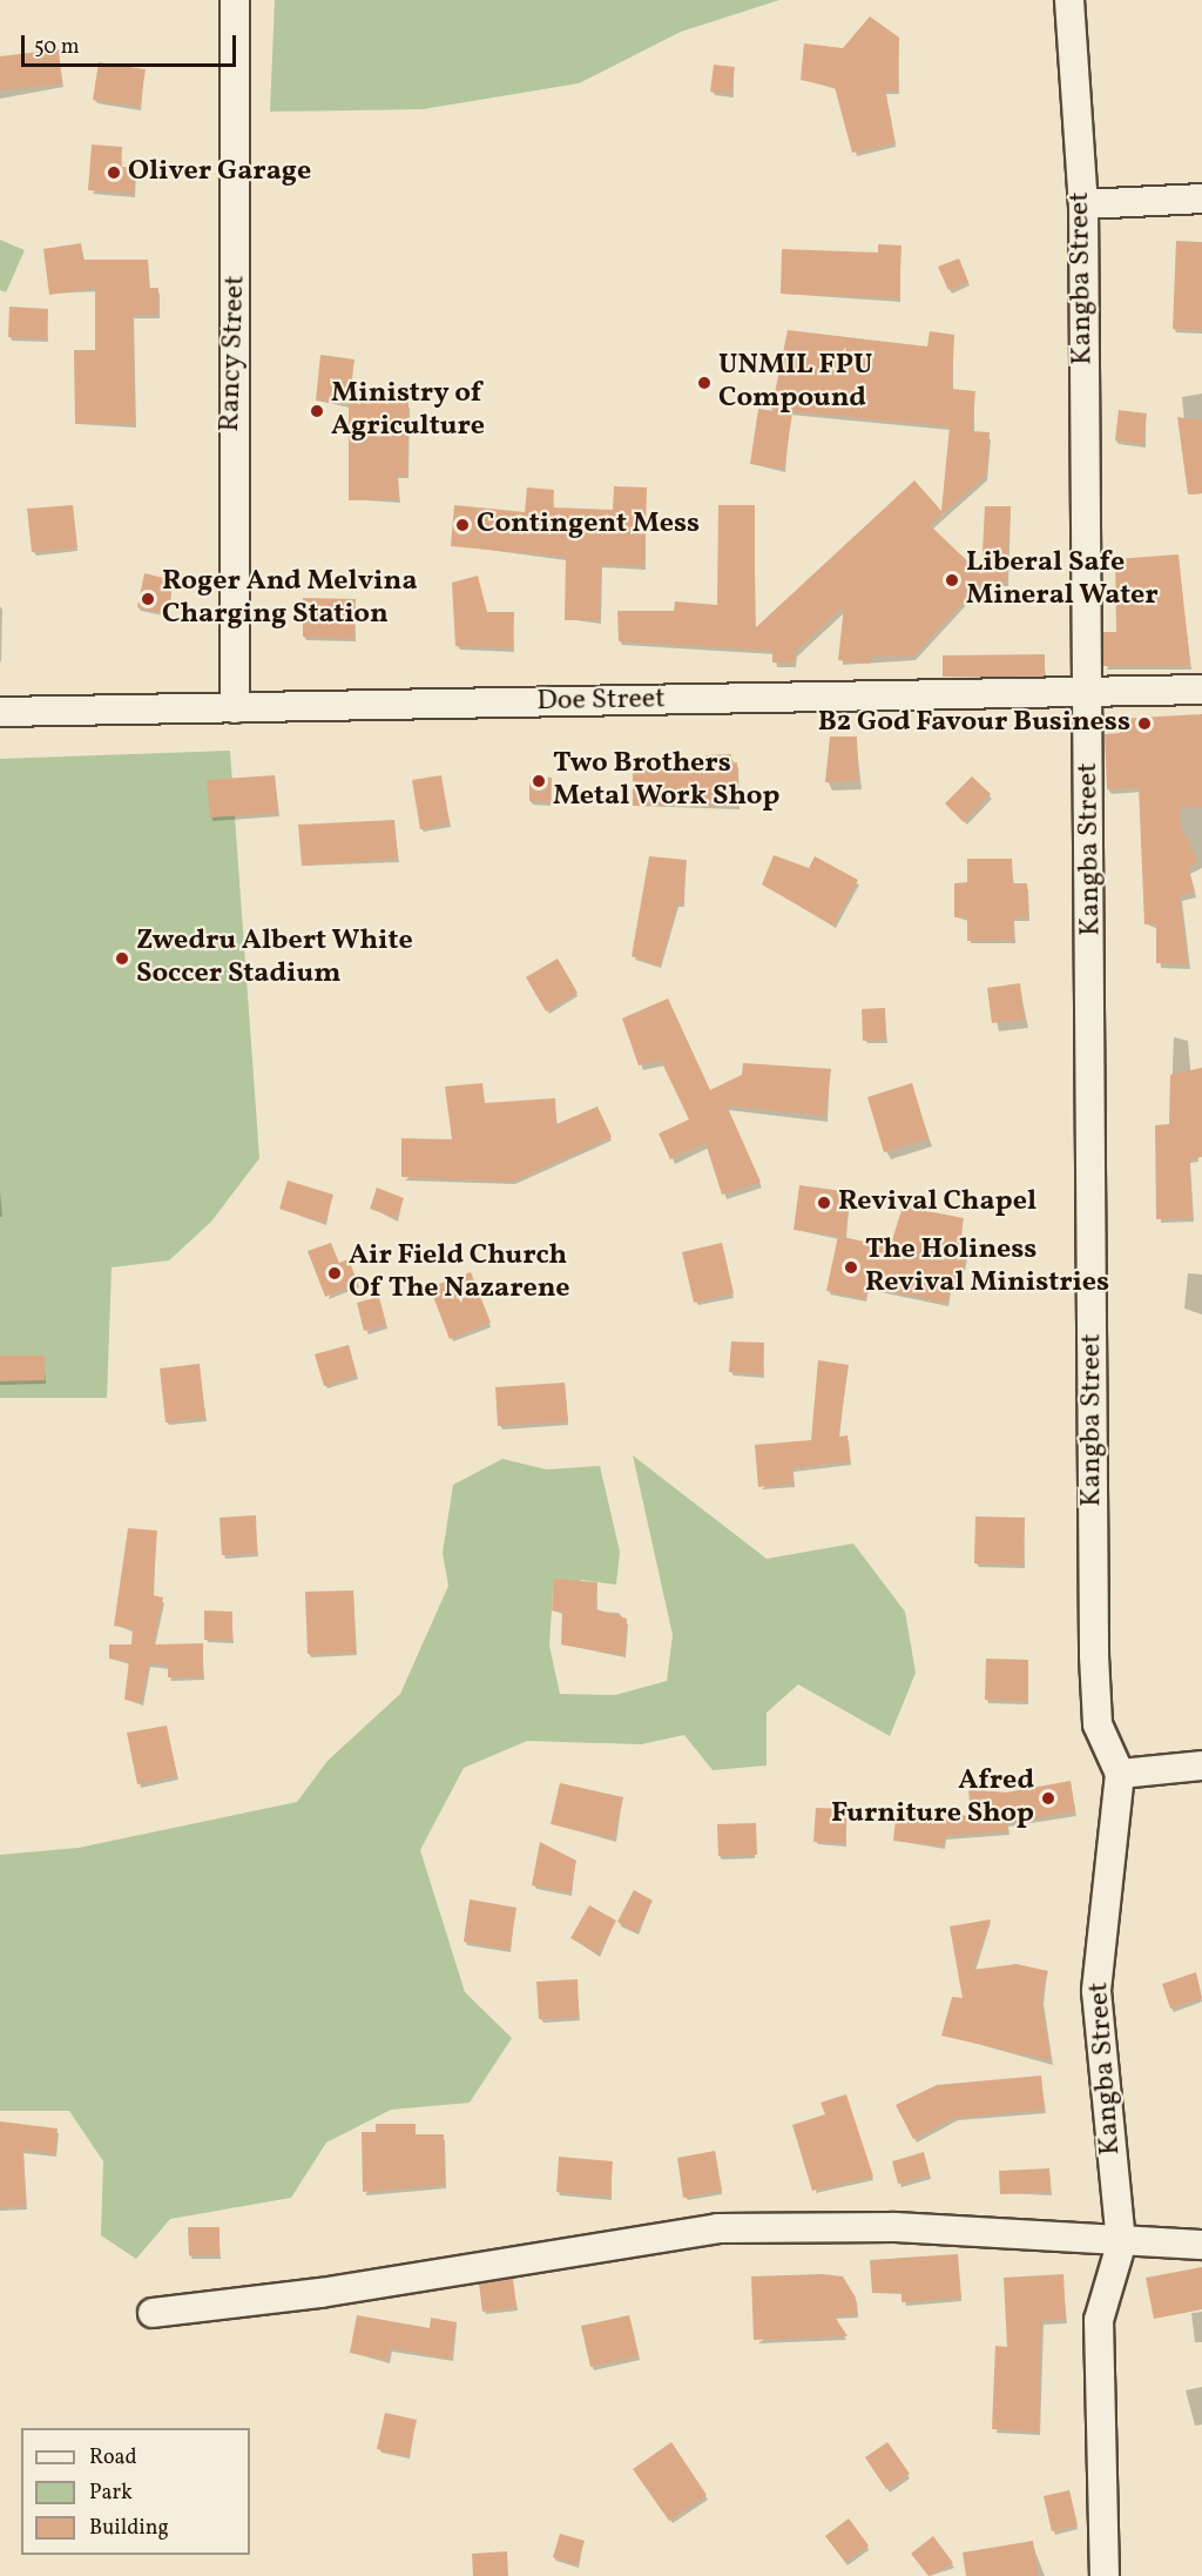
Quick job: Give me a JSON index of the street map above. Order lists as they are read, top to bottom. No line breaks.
{"streets":{"street":["Kangba Street","Rancy Street","Doe Street"]},"crossings":[["Kangba Street","Doe Street"],["Rancy Street","Doe Street"]],"places":["Oliver Garage","UNMIL FPU Compound","Ministry of Agriculture","Contingent Mess","Liberal Safe Mineral Water","Roger And Melvina Charging Station","B2 God Favour Business","Two Brothers Metal Work Shop","Zwedru Albert White Soccer Stadium","Revival Chapel","The Holiness Revival Ministries","Air Field Church Of The Nazarene","Afred Furniture Shop"],"legend":["Road","Park","Building"],"scale_bar":"50 m"}
